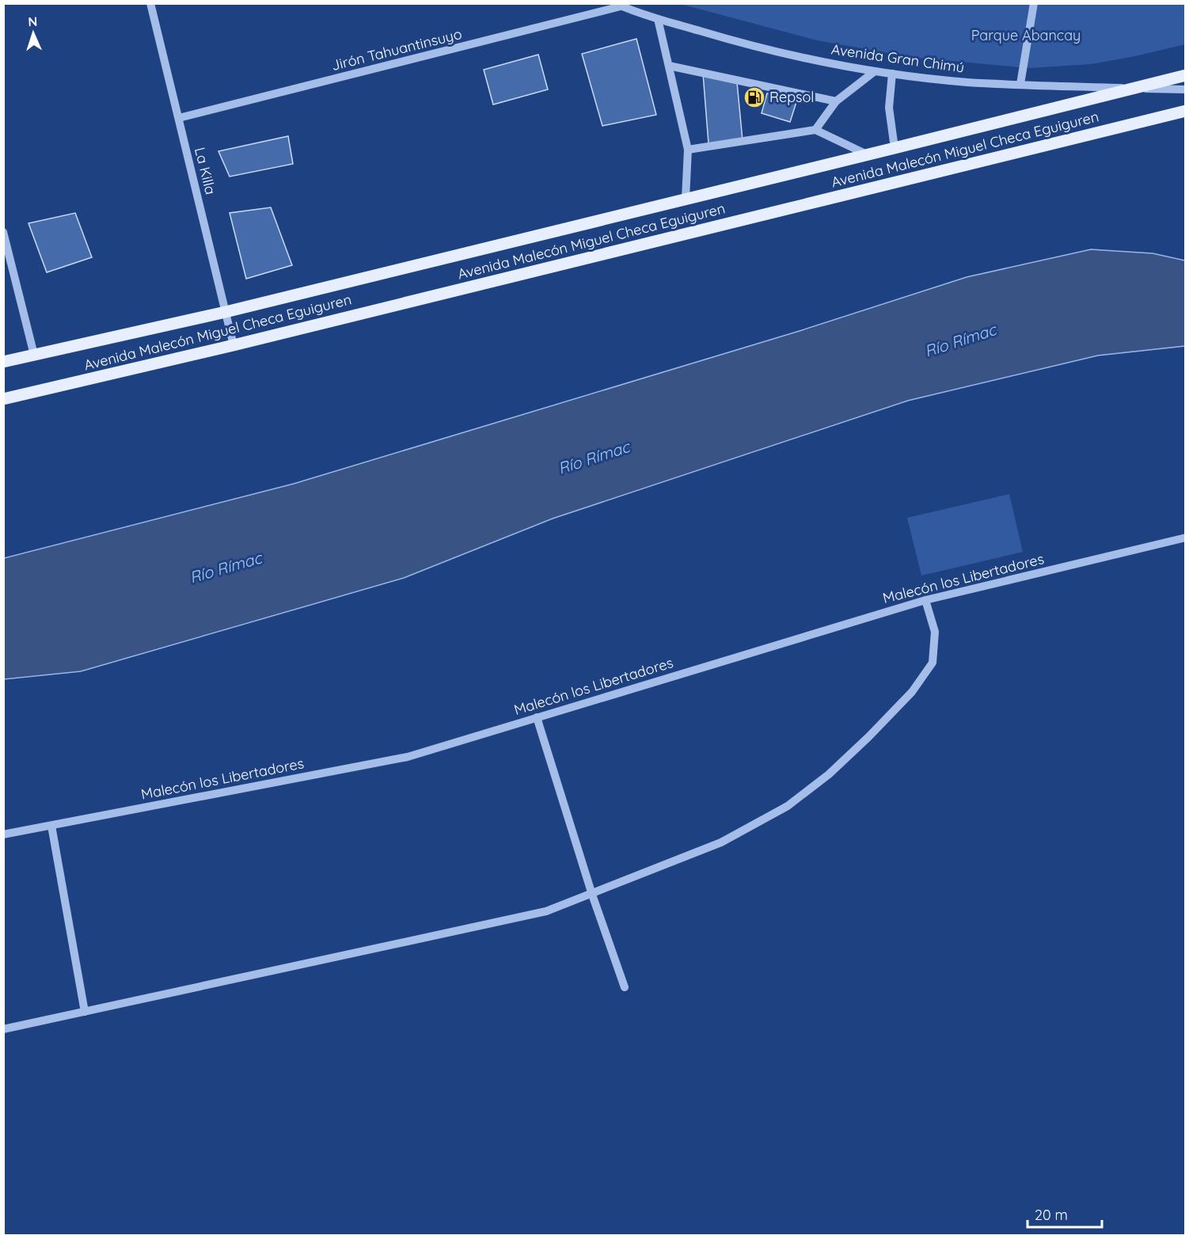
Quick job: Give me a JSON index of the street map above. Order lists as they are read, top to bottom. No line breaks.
{"streets":{"main road":["Avenida Malecón Miguel Checa Eguiguren"],"street":["Jirón Tahuantinsuyo","Avenida Gran Chimú","La Killa","Malecón los Libertadores"]},"crossings":[["Jirón Tahuantinsuyo","Avenida Gran Chimú"],["Jirón Tahuantinsuyo","La Killa"],["Avenida Gran Chimú","Avenida Malecón Miguel Checa Eguiguren"],["Avenida Malecón Miguel Checa Eguiguren","La Killa"]],"water":["Río Rímac"],"parks":["Parque Abancay"],"places":{"fuel station":["Repsol"]},"scale_bar":"20 m","north":"top"}
